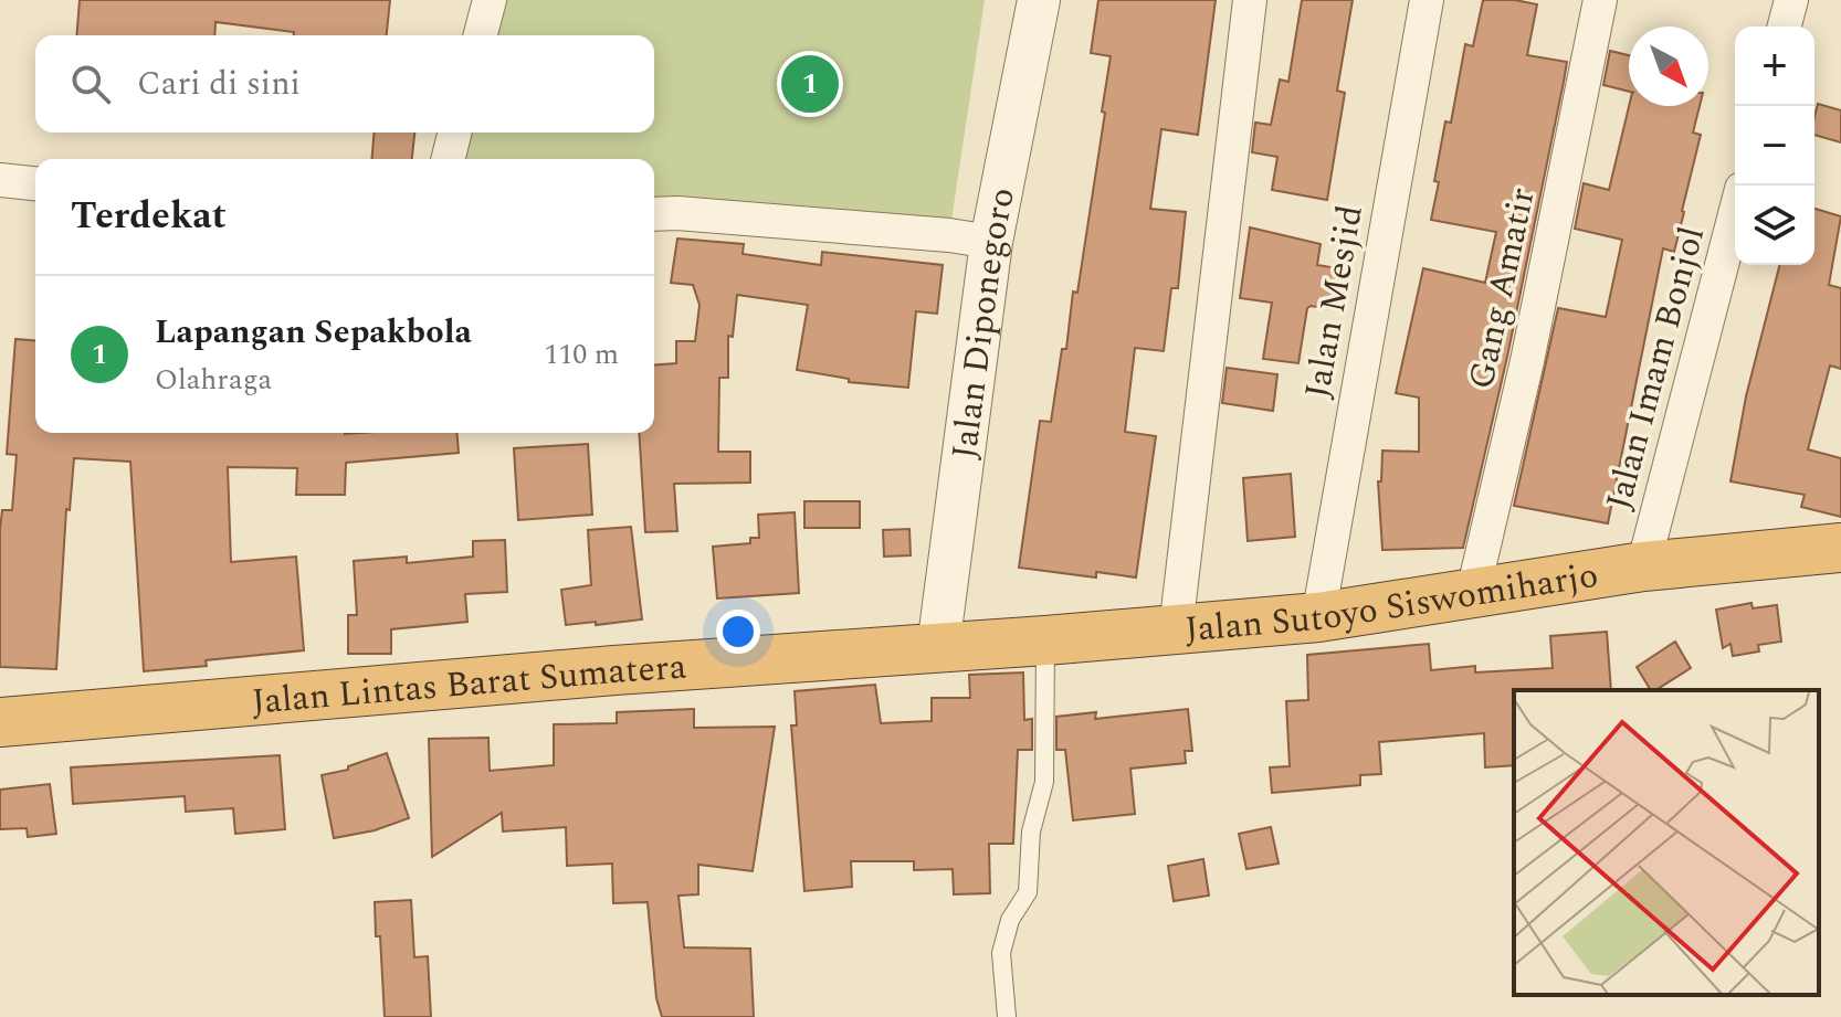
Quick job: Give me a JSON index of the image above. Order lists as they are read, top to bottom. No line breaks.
{"streets":{"highway":["Jalan Sutoyo Siswomiharjo","Jalan Lintas Barat Sumatera"],"street":["Gang Amatir","Jalan Mesjid","Jalan Diponegoro","Jalan Imam Bonjol"]},"crossings":[["Gang Amatir","Jalan Sutoyo Siswomiharjo"],["Jalan Mesjid","Jalan Sutoyo Siswomiharjo"],["Jalan Diponegoro","Jalan Sutoyo Siswomiharjo"],["Jalan Diponegoro","Jalan Lintas Barat Sumatera"],["Jalan Imam Bonjol","Jalan Sutoyo Siswomiharjo"],["Jalan Sutoyo Siswomiharjo","Jalan Lintas Barat Sumatera"]],"north":"bottom right","page":{"map_buttons":["+","−"],"search":"Cari di sini","pins":"1","heading":"Terdekat","list":[{"mark":"1","name":"Lapangan Sepakbola","note":"Olahraga","value":"110 m"}]}}
